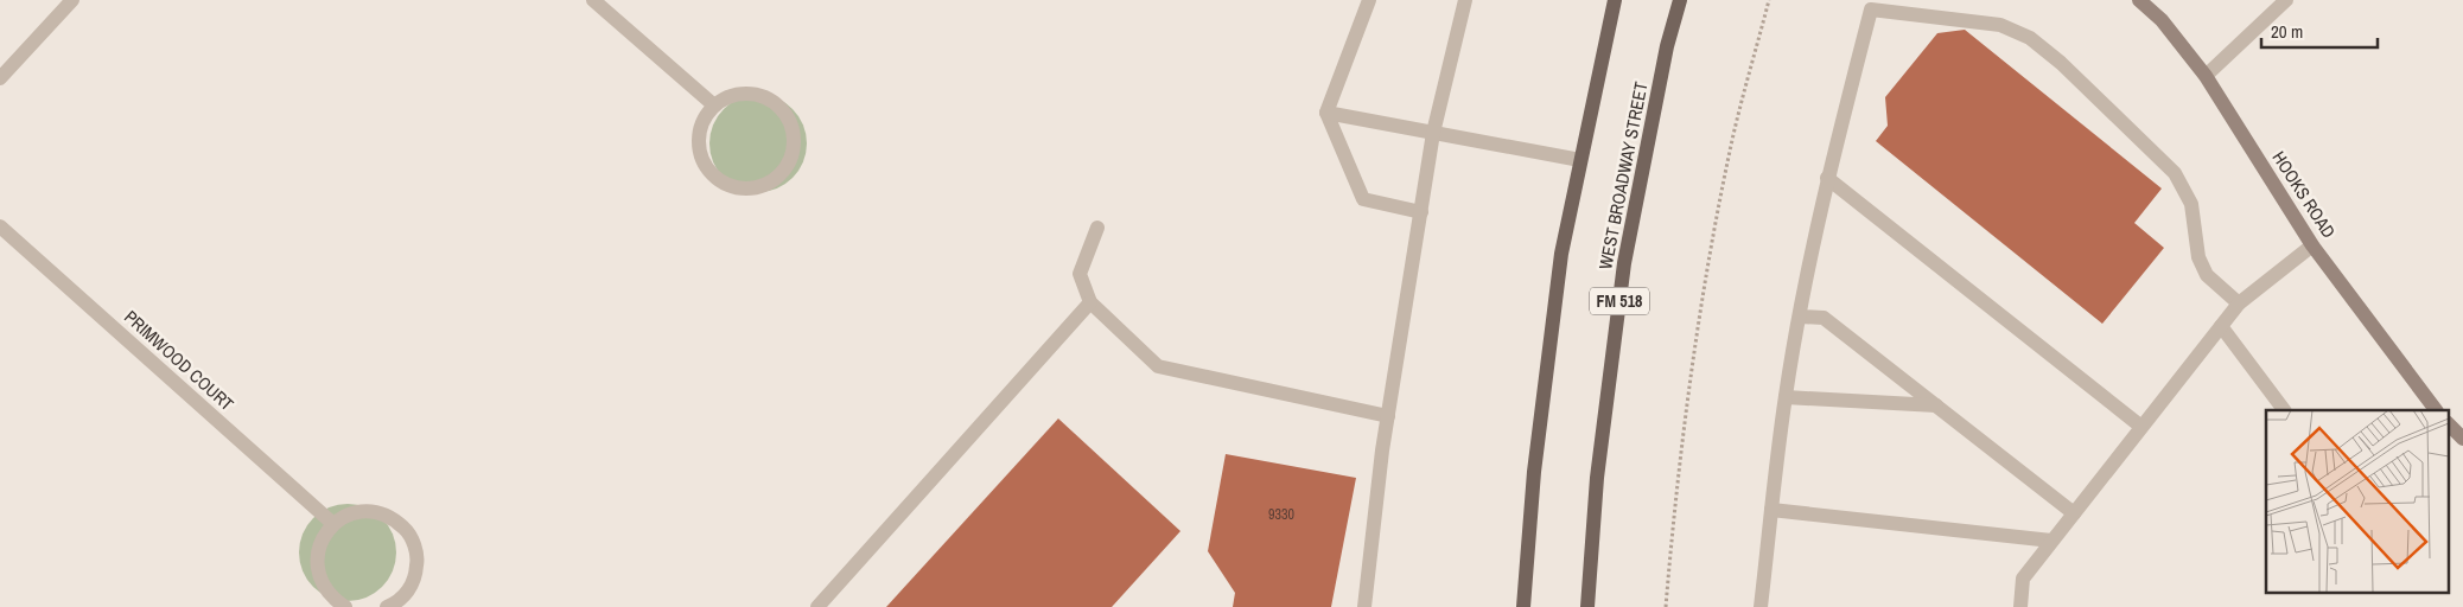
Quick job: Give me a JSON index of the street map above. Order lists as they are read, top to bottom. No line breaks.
{"streets":{"main road":["WEST BROADWAY STREET","FM 518"],"street":["HOOKS ROAD","PRIMWOOD COURT"]},"house_numbers":["9330"],"scale_bar":"20 m"}
